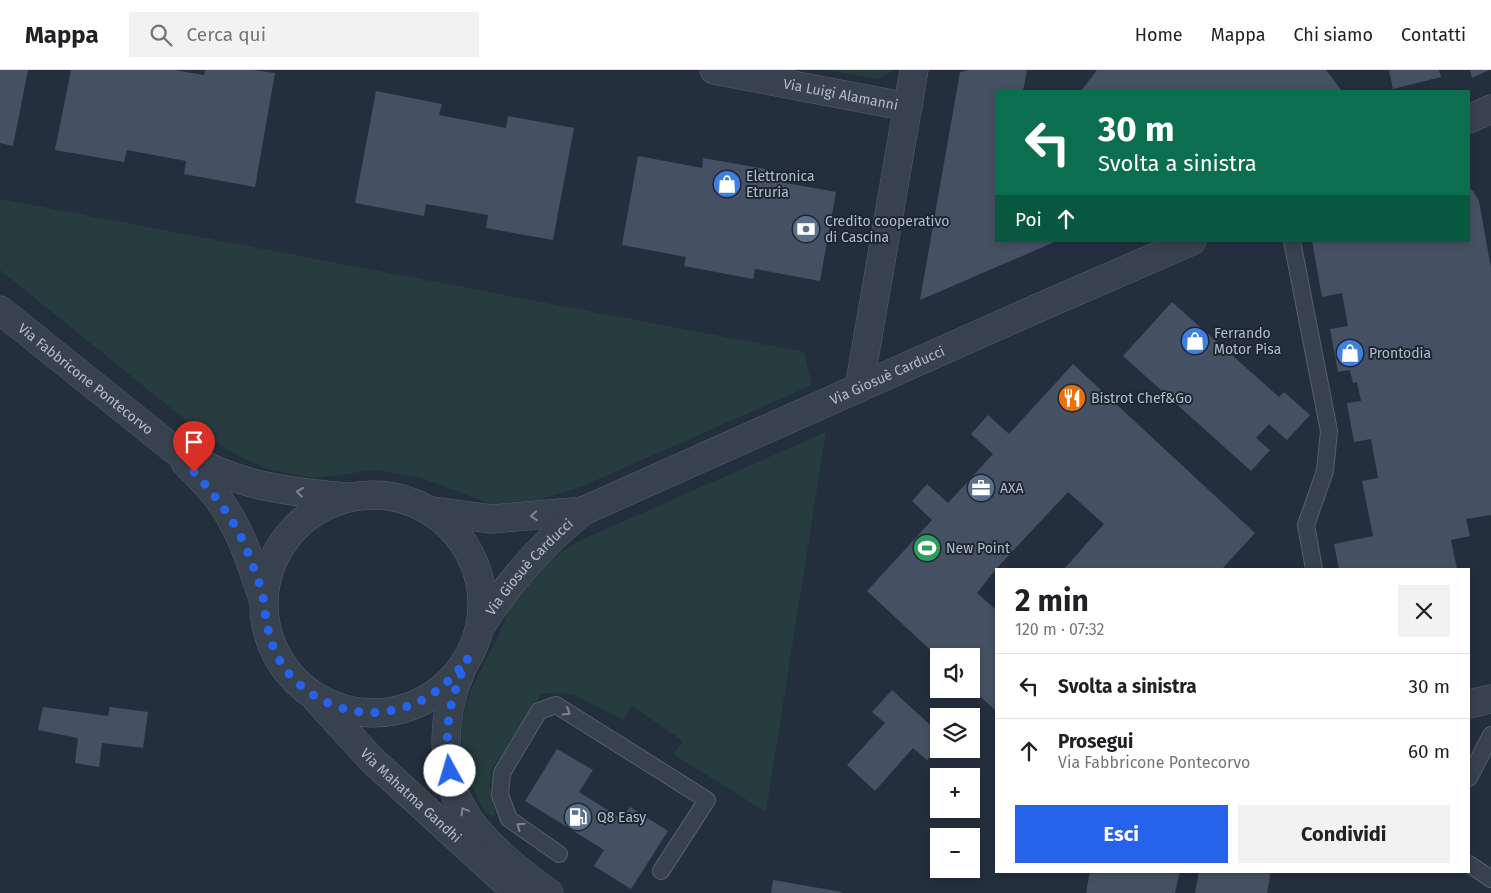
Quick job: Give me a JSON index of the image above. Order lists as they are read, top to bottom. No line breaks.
{"streets":{"street":["Via Luigi Alamanni","Via Giosuè Carducci","Via Fabbricone Pontecorvo","Via Mahatma Gandhi"]},"crossings":[["Via Giosuè Carducci","Via Mahatma Gandhi"]],"places":{"shop":["Elettronica Etruria","Ferrando Motor Pisa","Prontodia"],"bank":["Credito cooperativo di Cascina"],"restaurant":["Bistrot Chef&Go"],"office":["AXA"],"sports":["New Point"],"fuel station":["Q8 Easy"]},"page":{"header":"Mappa","search":"Cerca qui","nav":["Home","Mappa","Chi siamo","Contatti"],"turn":["30 m","Svolta a sinistra"],"then":"Poi","heading":["2 min","120 m · 07:32"],"map_buttons":["+","−"],"list":[{"name":"Svolta a sinistra","value":"30 m"},{"name":"Prosegui","note":"Via Fabbricone Pontecorvo","value":"60 m"}],"buttons":["Esci","Condividi"]}}
